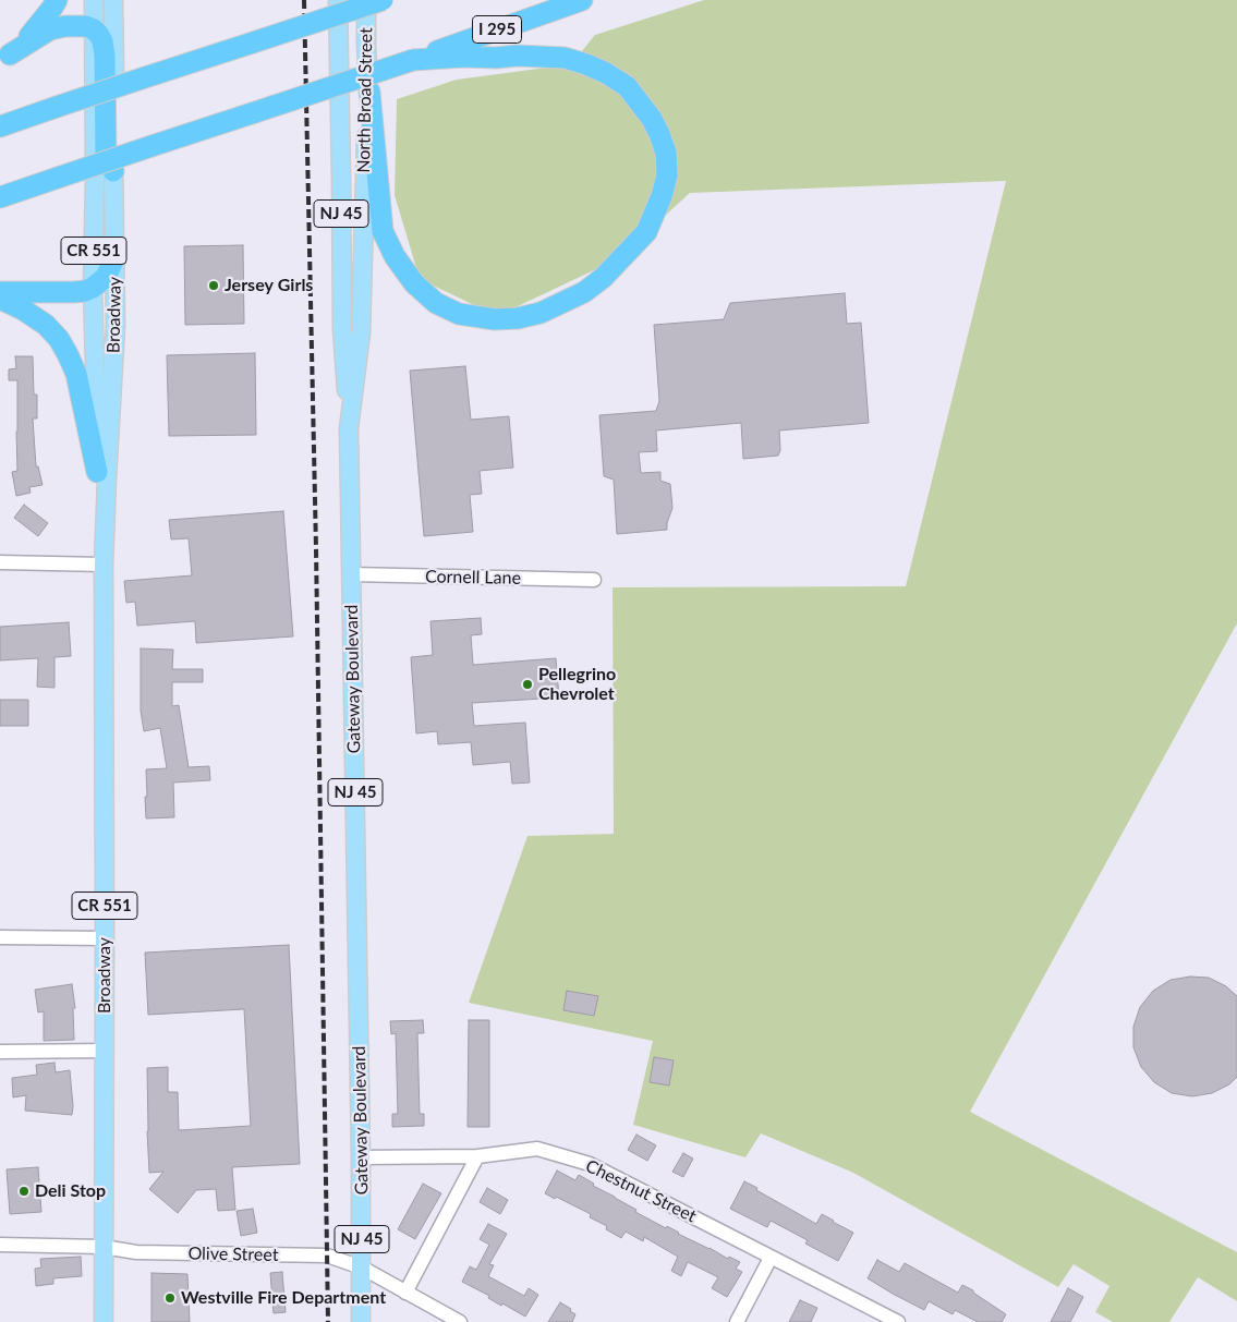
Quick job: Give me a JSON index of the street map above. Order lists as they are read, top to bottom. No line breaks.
{"streets":{"highway":["I 295"],"main road":["North Broad Street","NJ 45","CR 551","Broadway","Gateway Boulevard"],"street":["Cornell Lane","Chestnut Street","Olive Street"]},"crossings":[["North Broad Street","Gateway Boulevard"],["NJ 45","Gateway Boulevard"],["Broadway","Olive Street"],["Cornell Lane","Gateway Boulevard"],["Gateway Boulevard","Chestnut Street"],["Gateway Boulevard","Olive Street"]],"places":["Jersey Girls","Pellegrino Chevrolet","Deli Stop","Westville Fire Department"]}
